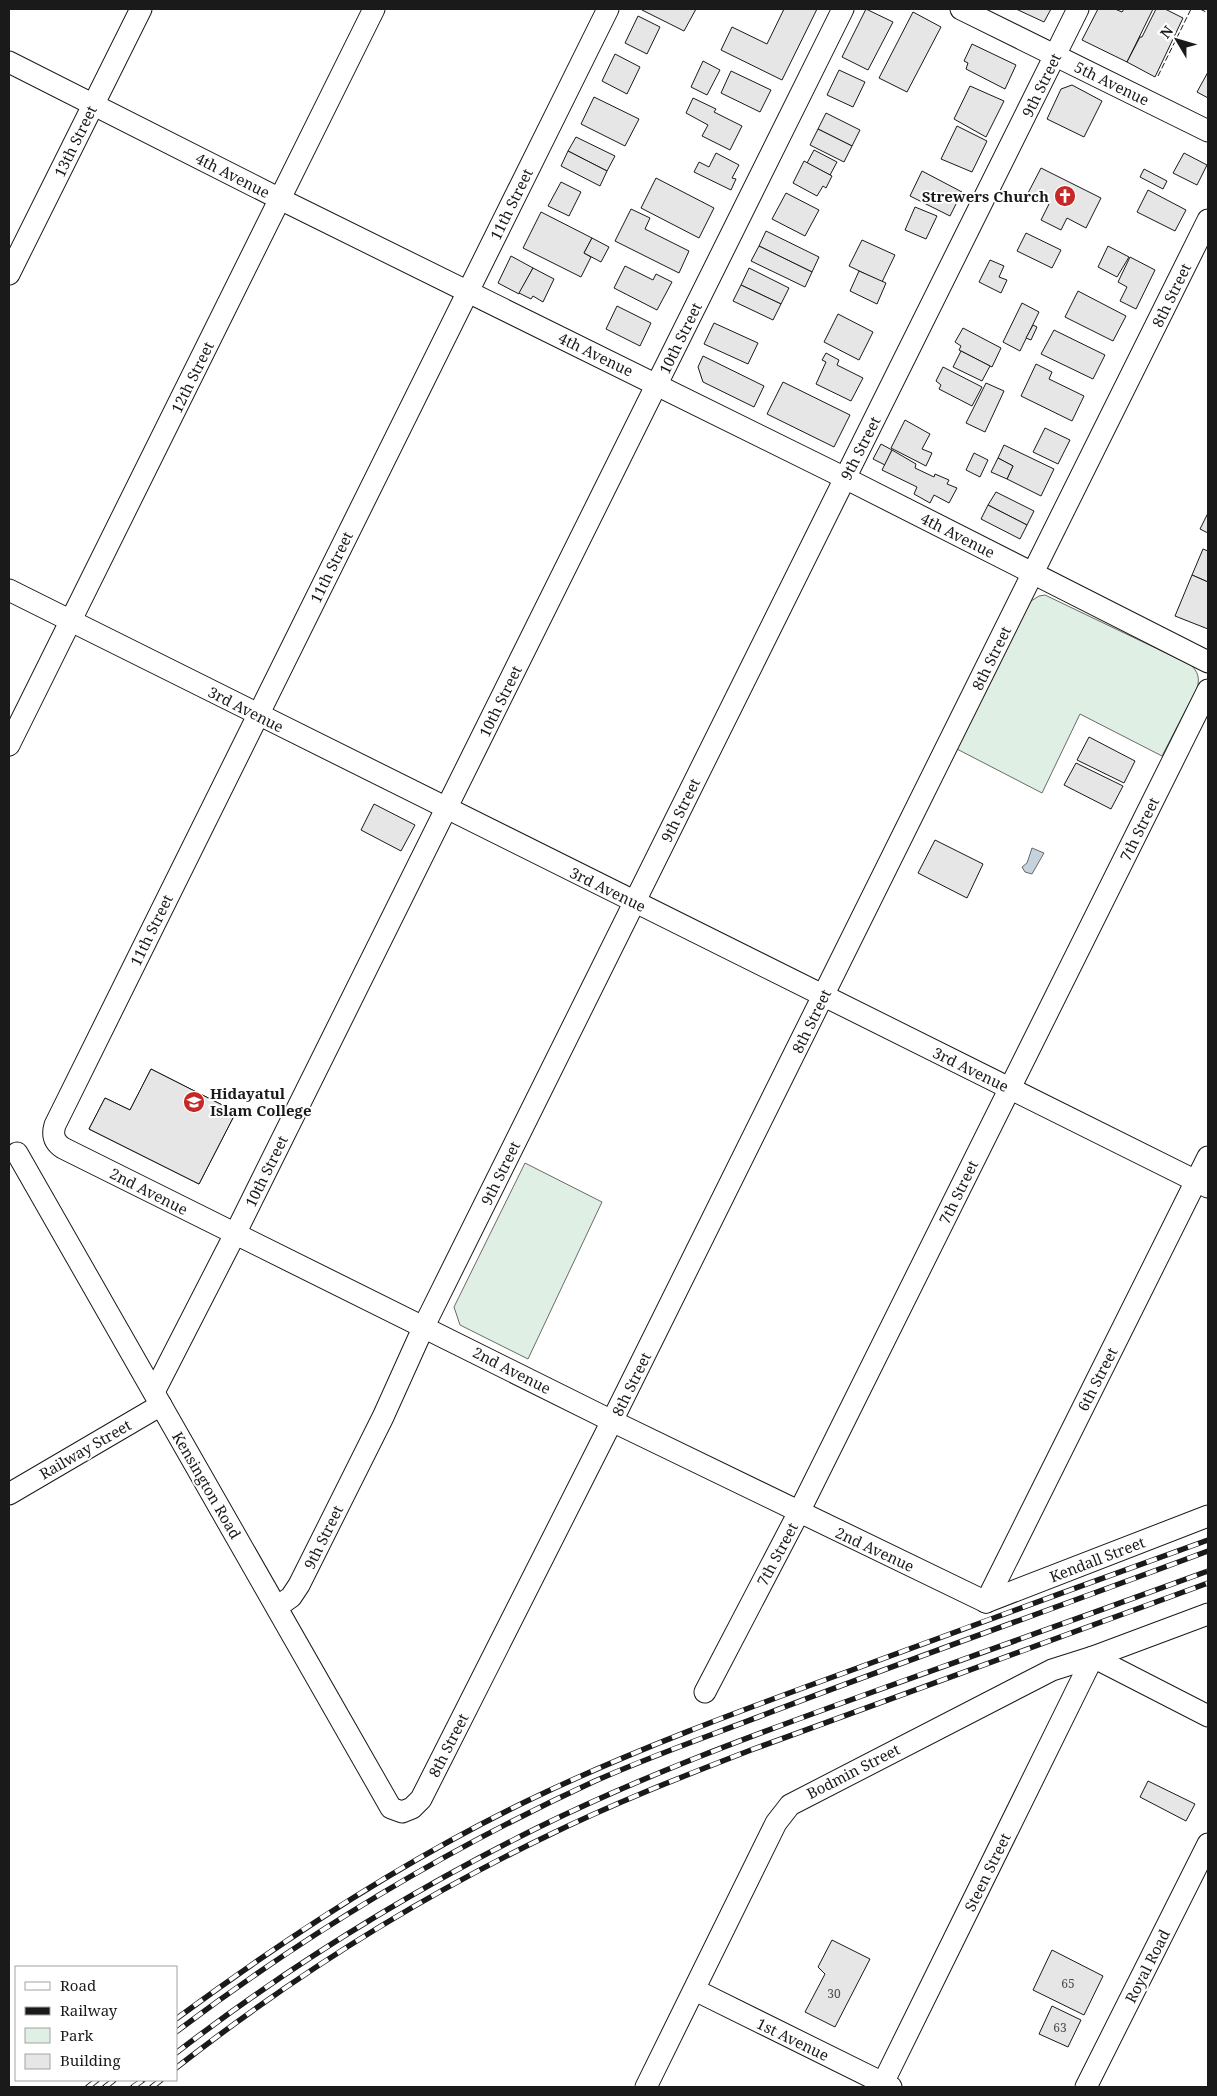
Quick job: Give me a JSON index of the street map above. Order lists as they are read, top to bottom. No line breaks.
{"streets":{"street":["5th Avenue","9th Street","13th Street","4th Avenue","11th Street","8th Street","10th Street","12th Street","3rd Avenue","7th Street","2nd Avenue","6th Street","Railway Street","Kensington Road","Kendall Street","Bodmin Street","Steen Street","Royal Road","1st Avenue"]},"crossings":[["5th Avenue","9th Street"],["9th Street","4th Avenue"],["9th Street","3rd Avenue"],["9th Street","2nd Avenue"],["9th Street","Kensington Road"],["13th Street","4th Avenue"],["4th Avenue","11th Street"],["4th Avenue","8th Street"],["4th Avenue","10th Street"],["4th Avenue","12th Street"],["11th Street","3rd Avenue"],["11th Street","2nd Avenue"],["8th Street","3rd Avenue"],["8th Street","2nd Avenue"],["8th Street","Kensington Road"],["10th Street","3rd Avenue"],["10th Street","2nd Avenue"],["10th Street","Railway Street"],["10th Street","Kensington Road"],["12th Street","3rd Avenue"],["3rd Avenue","7th Street"],["3rd Avenue","6th Street"],["7th Street","2nd Avenue"],["2nd Avenue","6th Street"],["2nd Avenue","Kendall Street"],["6th Street","Kendall Street"],["Railway Street","Kensington Road"],["Bodmin Street","Steen Street"],["Bodmin Street","1st Avenue"],["Steen Street","1st Avenue"]],"places":{"church":["Strewers Church"],"school or university":["Hidayatul Islam College"]},"house_numbers":["65","30","63"],"legend":["Road","Railway","Park","Building"],"north":"top left"}
